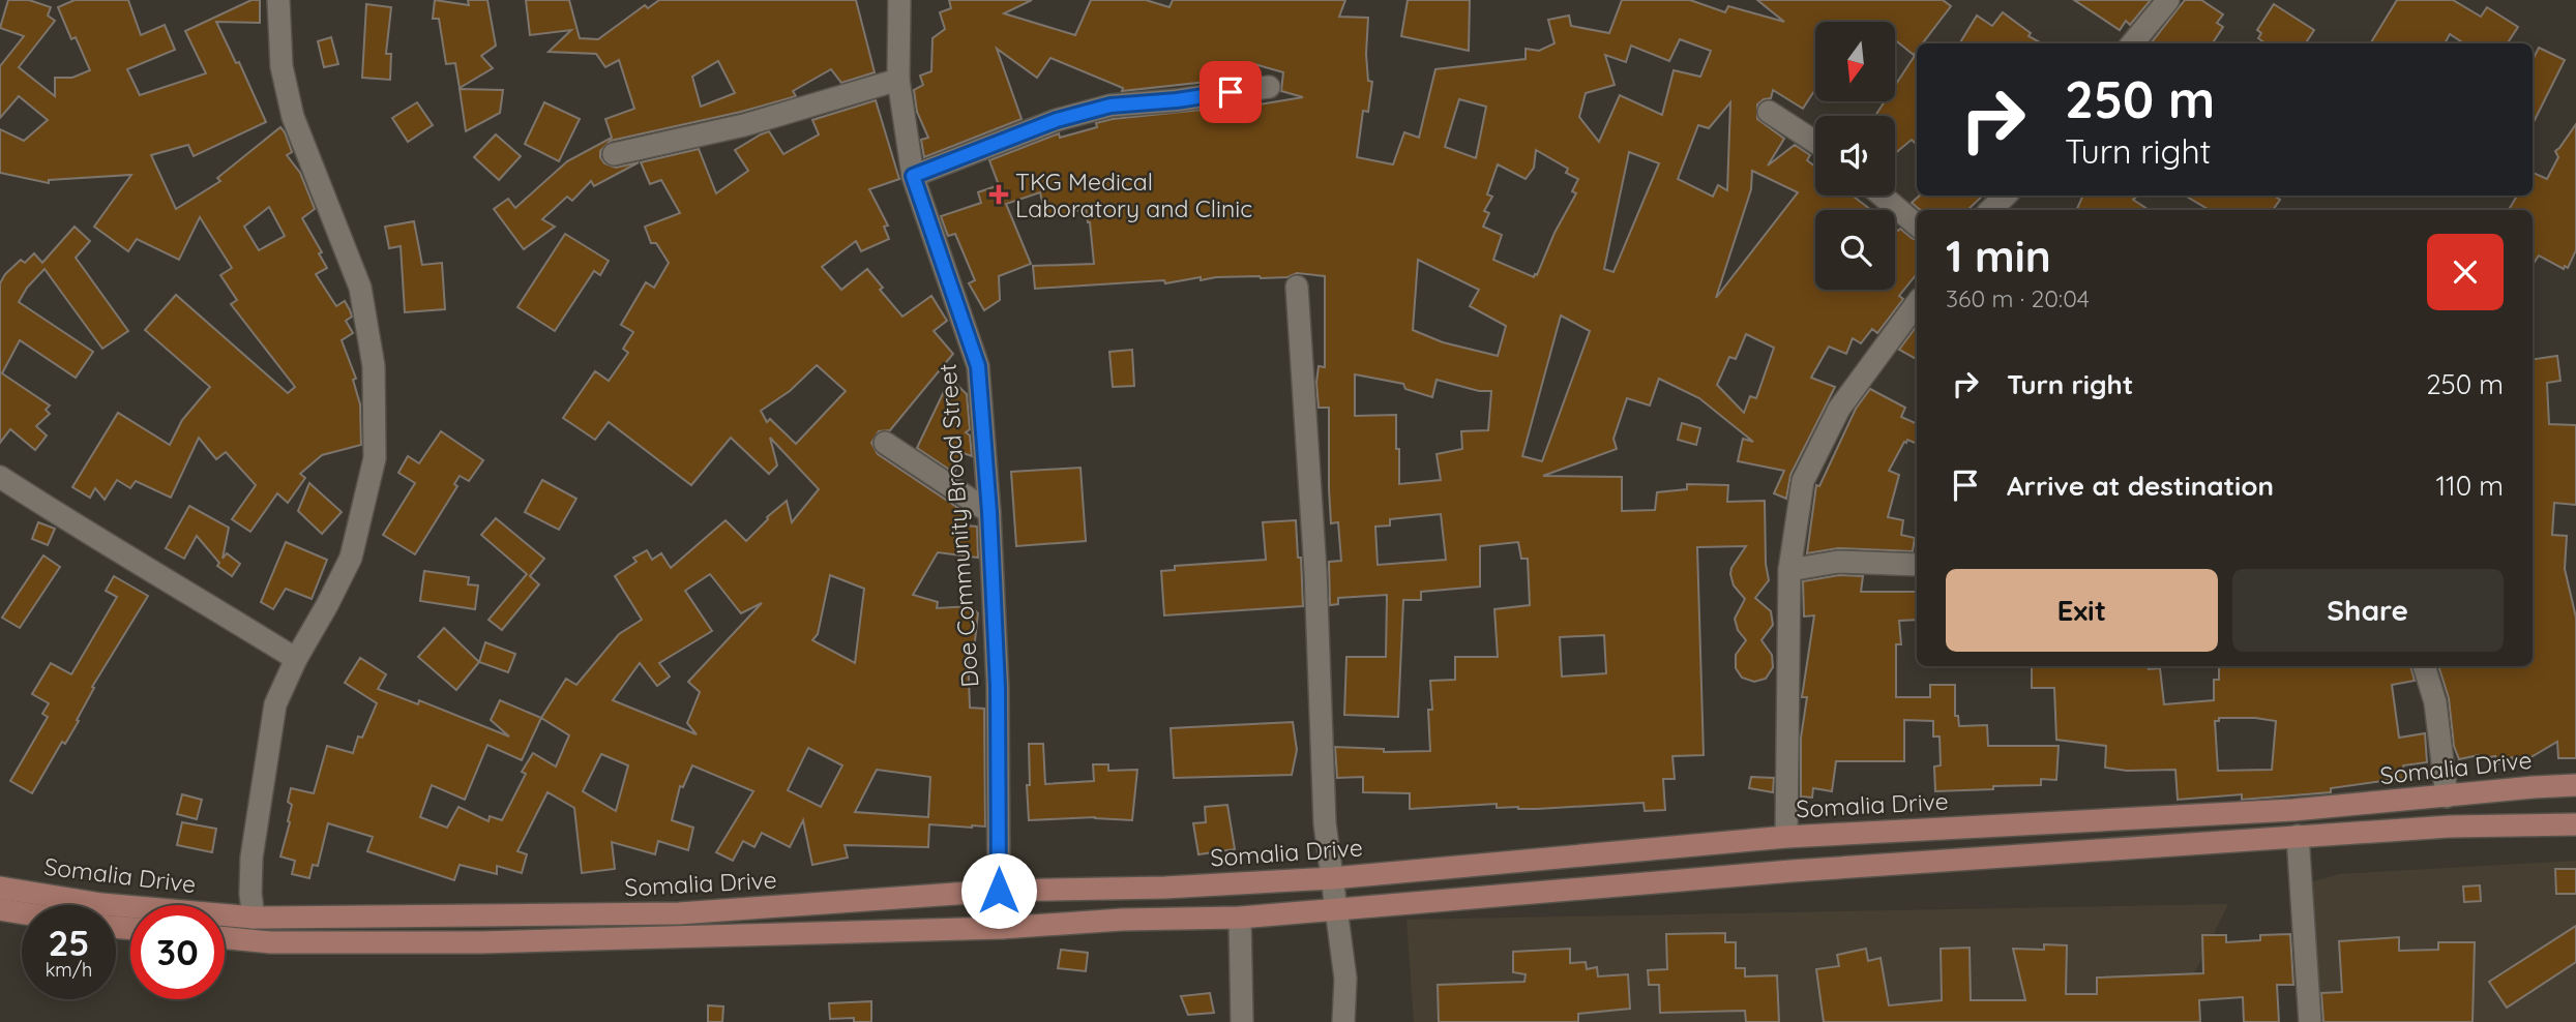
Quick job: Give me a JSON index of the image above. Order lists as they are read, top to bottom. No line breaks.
{"streets":{"main road":["Somalia Drive"],"street":["Doe Community Broad Street"]},"crossings":[["Doe Community Broad Street","Somalia Drive"]],"places":{"health":["TKG Medical Laboratory and Clinic"]},"north":"bottom","page":{"turn":["250 m","Turn right"],"heading":["1 min","360 m · 20:04"],"list":[{"name":"Turn right","value":"250 m"},{"name":"Arrive at destination","value":"110 m"}],"buttons":["Exit","Share"],"speed":"25 km/h","limit":"30"}}
